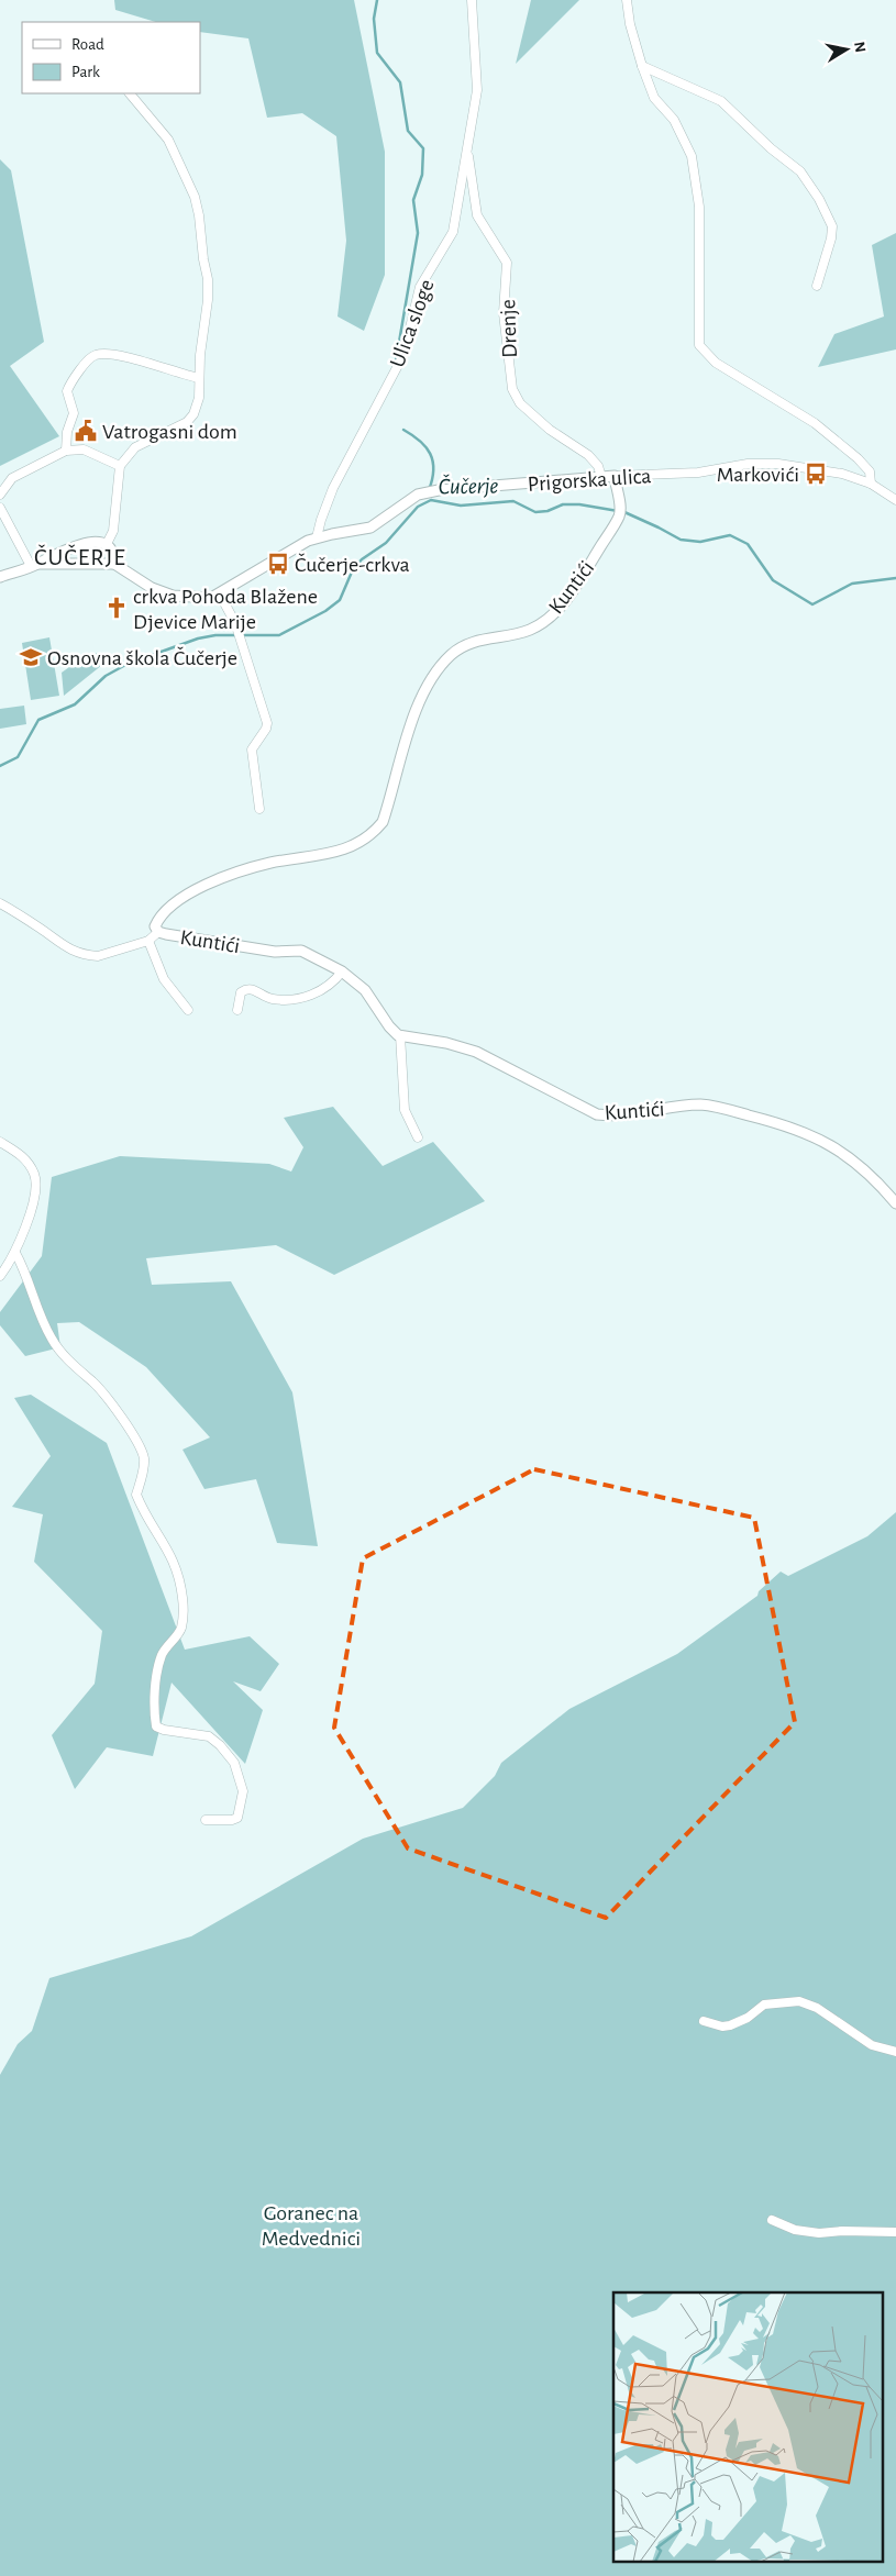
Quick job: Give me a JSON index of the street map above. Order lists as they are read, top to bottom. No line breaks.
{"streets":{"street":["Ulica sloge","Drenje","Prigorska ulica","Kuntići"]},"crossings":[["Ulica sloge","Drenje"],["Ulica sloge","Prigorska ulica"],["Drenje","Prigorska ulica"],["Prigorska ulica","Kuntići"]],"districts":["ČUČERJE"],"water":["Čučerje"],"parks":["Goranec na Medvednici"],"places":{"public building":["Vatrogasni dom"],"bus stop":["Markovići","Čučerje-crkva"],"church":["crkva Pohoda Blažene Djevice Marije"],"school or university":["Osnovna škola Čučerje"]},"legend":["Road","Park"],"north":"right"}
